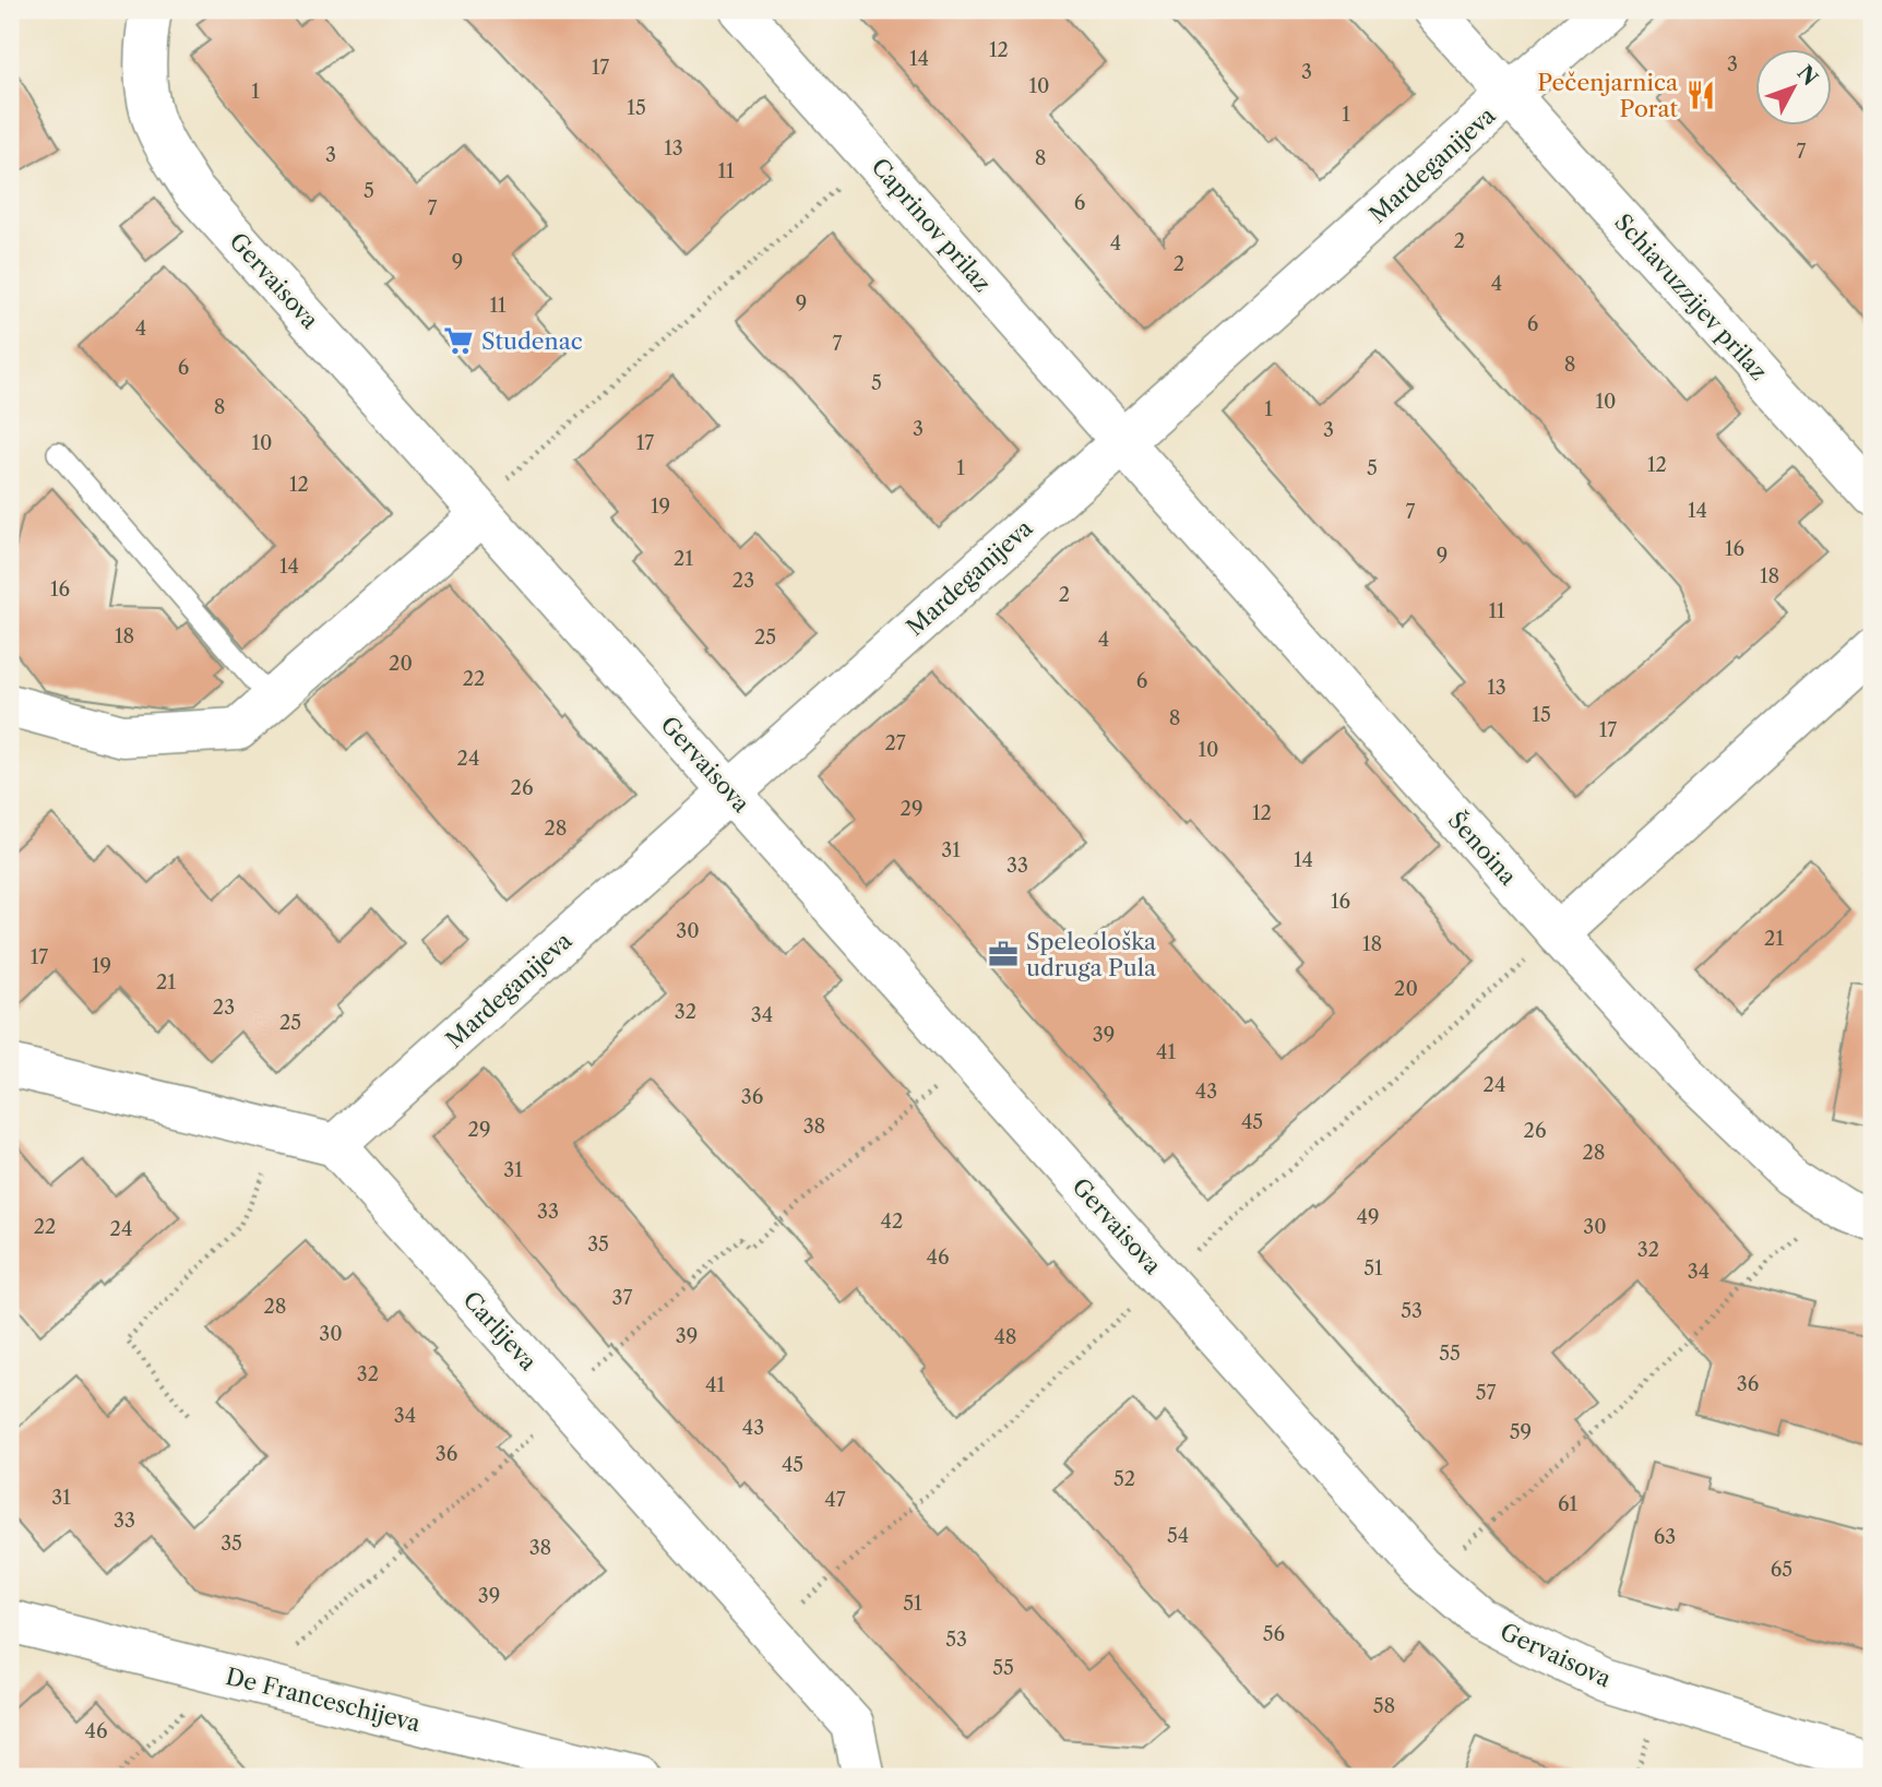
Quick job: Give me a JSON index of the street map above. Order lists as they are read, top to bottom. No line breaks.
{"streets":{"street":["Mardeganijeva","Caprinov prilaz","Gervaisova","Schiavuzzijev prilaz","Šenoina","Carlijeva","De Franceschijeva"]},"crossings":[["Mardeganijeva","Caprinov prilaz"],["Mardeganijeva","Gervaisova"],["Mardeganijeva","Schiavuzzijev prilaz"],["Mardeganijeva","Šenoina"],["Mardeganijeva","Carlijeva"],["Caprinov prilaz","Šenoina"]],"places":{"restaurant":["Pečenjarnica Porat"],"supermarket":["Studenac"],"office":["Speleološka udruga Pula"]},"house_numbers":["12","14","3","17","3","10","1","15","1","13","7","3","8","11","5","6","7","2","4","9","2","4","9","11","6","4","7","8","6","5","10","8","1","3","3","10","17","12","1","5","12","19","14","7","16","9","21","14","18","23","16","2","11","18","25","4","20","22","6","13","15","8","17","27","10","24","26","29","12","28","31","14","33","16","30","21","18","17","19","21","20","23","32","34","25","39","41","24","43","36","45","38","29","26","28","31","33","49","42","22","30","24","35","32","46","51","34","37","28","53","30","39","48","55","32","36","41","57","34","43","59","36","45","52","31","47","61","33","54","63","35","38","65","39","51","56","53","55","58","46"],"north":"top right"}
